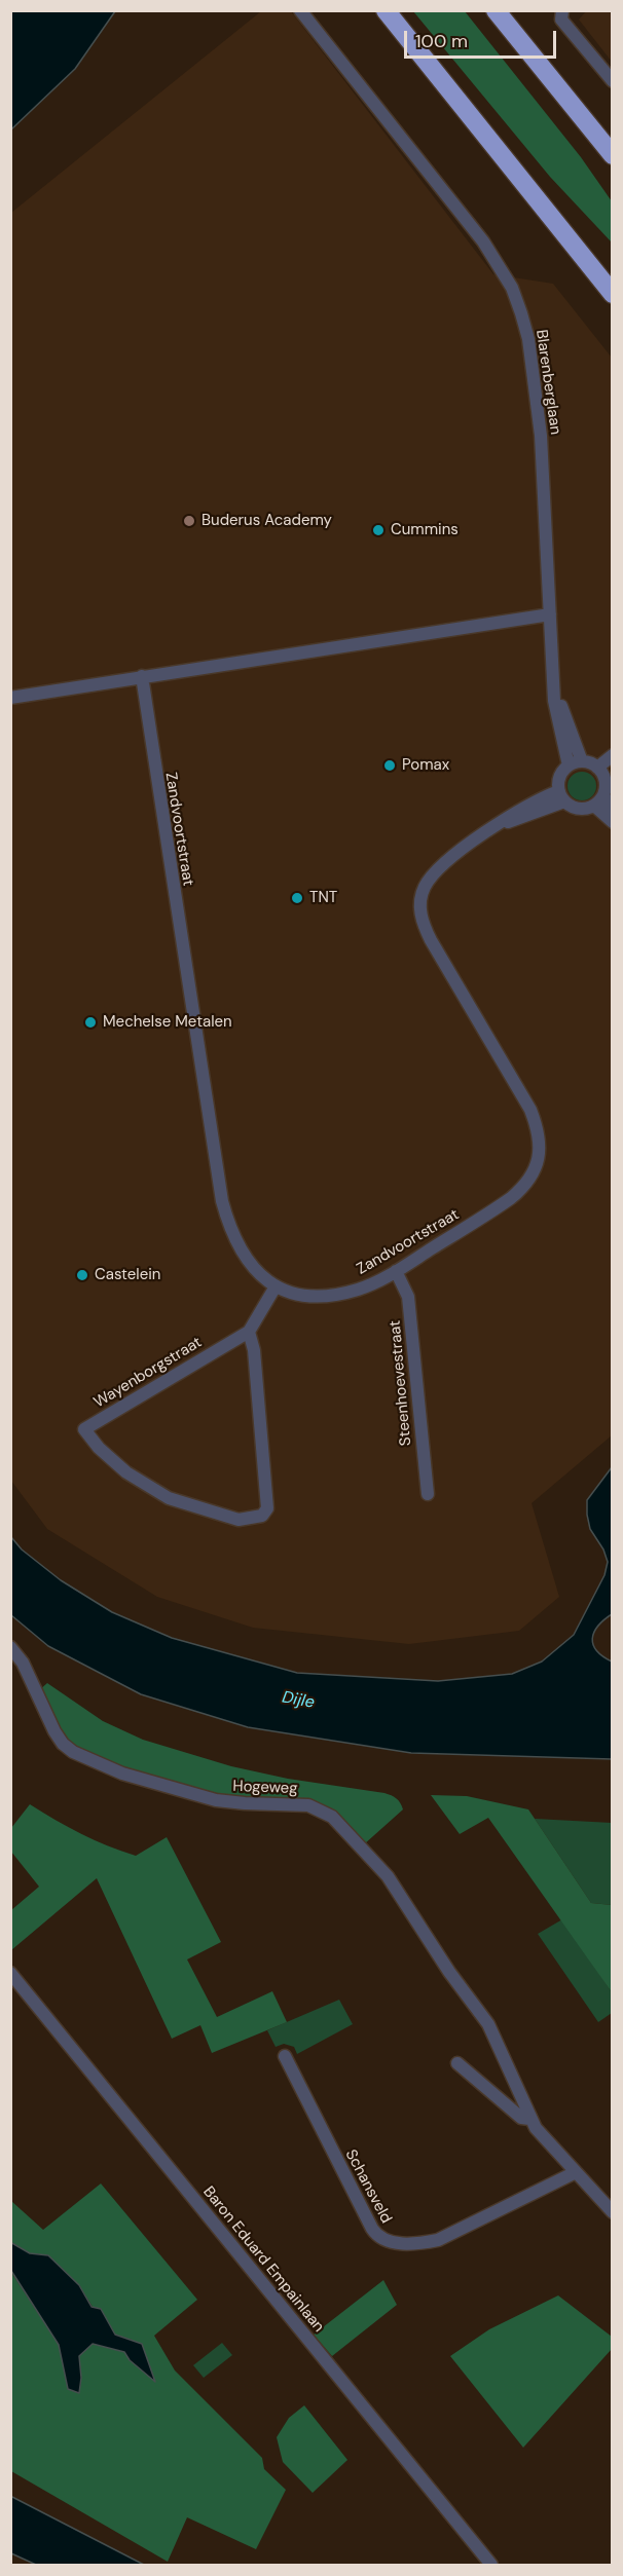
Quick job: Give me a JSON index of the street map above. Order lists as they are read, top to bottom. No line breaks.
{"streets":{"street":["Blarenberglaan","Zandvoortstraat","Wayenborgstraat","Steenhoevestraat","Hogeweg","Schansveld","Baron Eduard Empainlaan"]},"crossings":[["Blarenberglaan","Zandvoortstraat"],["Zandvoortstraat","Wayenborgstraat"],["Zandvoortstraat","Steenhoevestraat"],["Hogeweg","Schansveld"]],"water":["Dijle"],"places":["Buderus Academy","Cummins","Pomax","TNT","Mechelse Metalen","Castelein"],"scale_bar":"100 m"}
